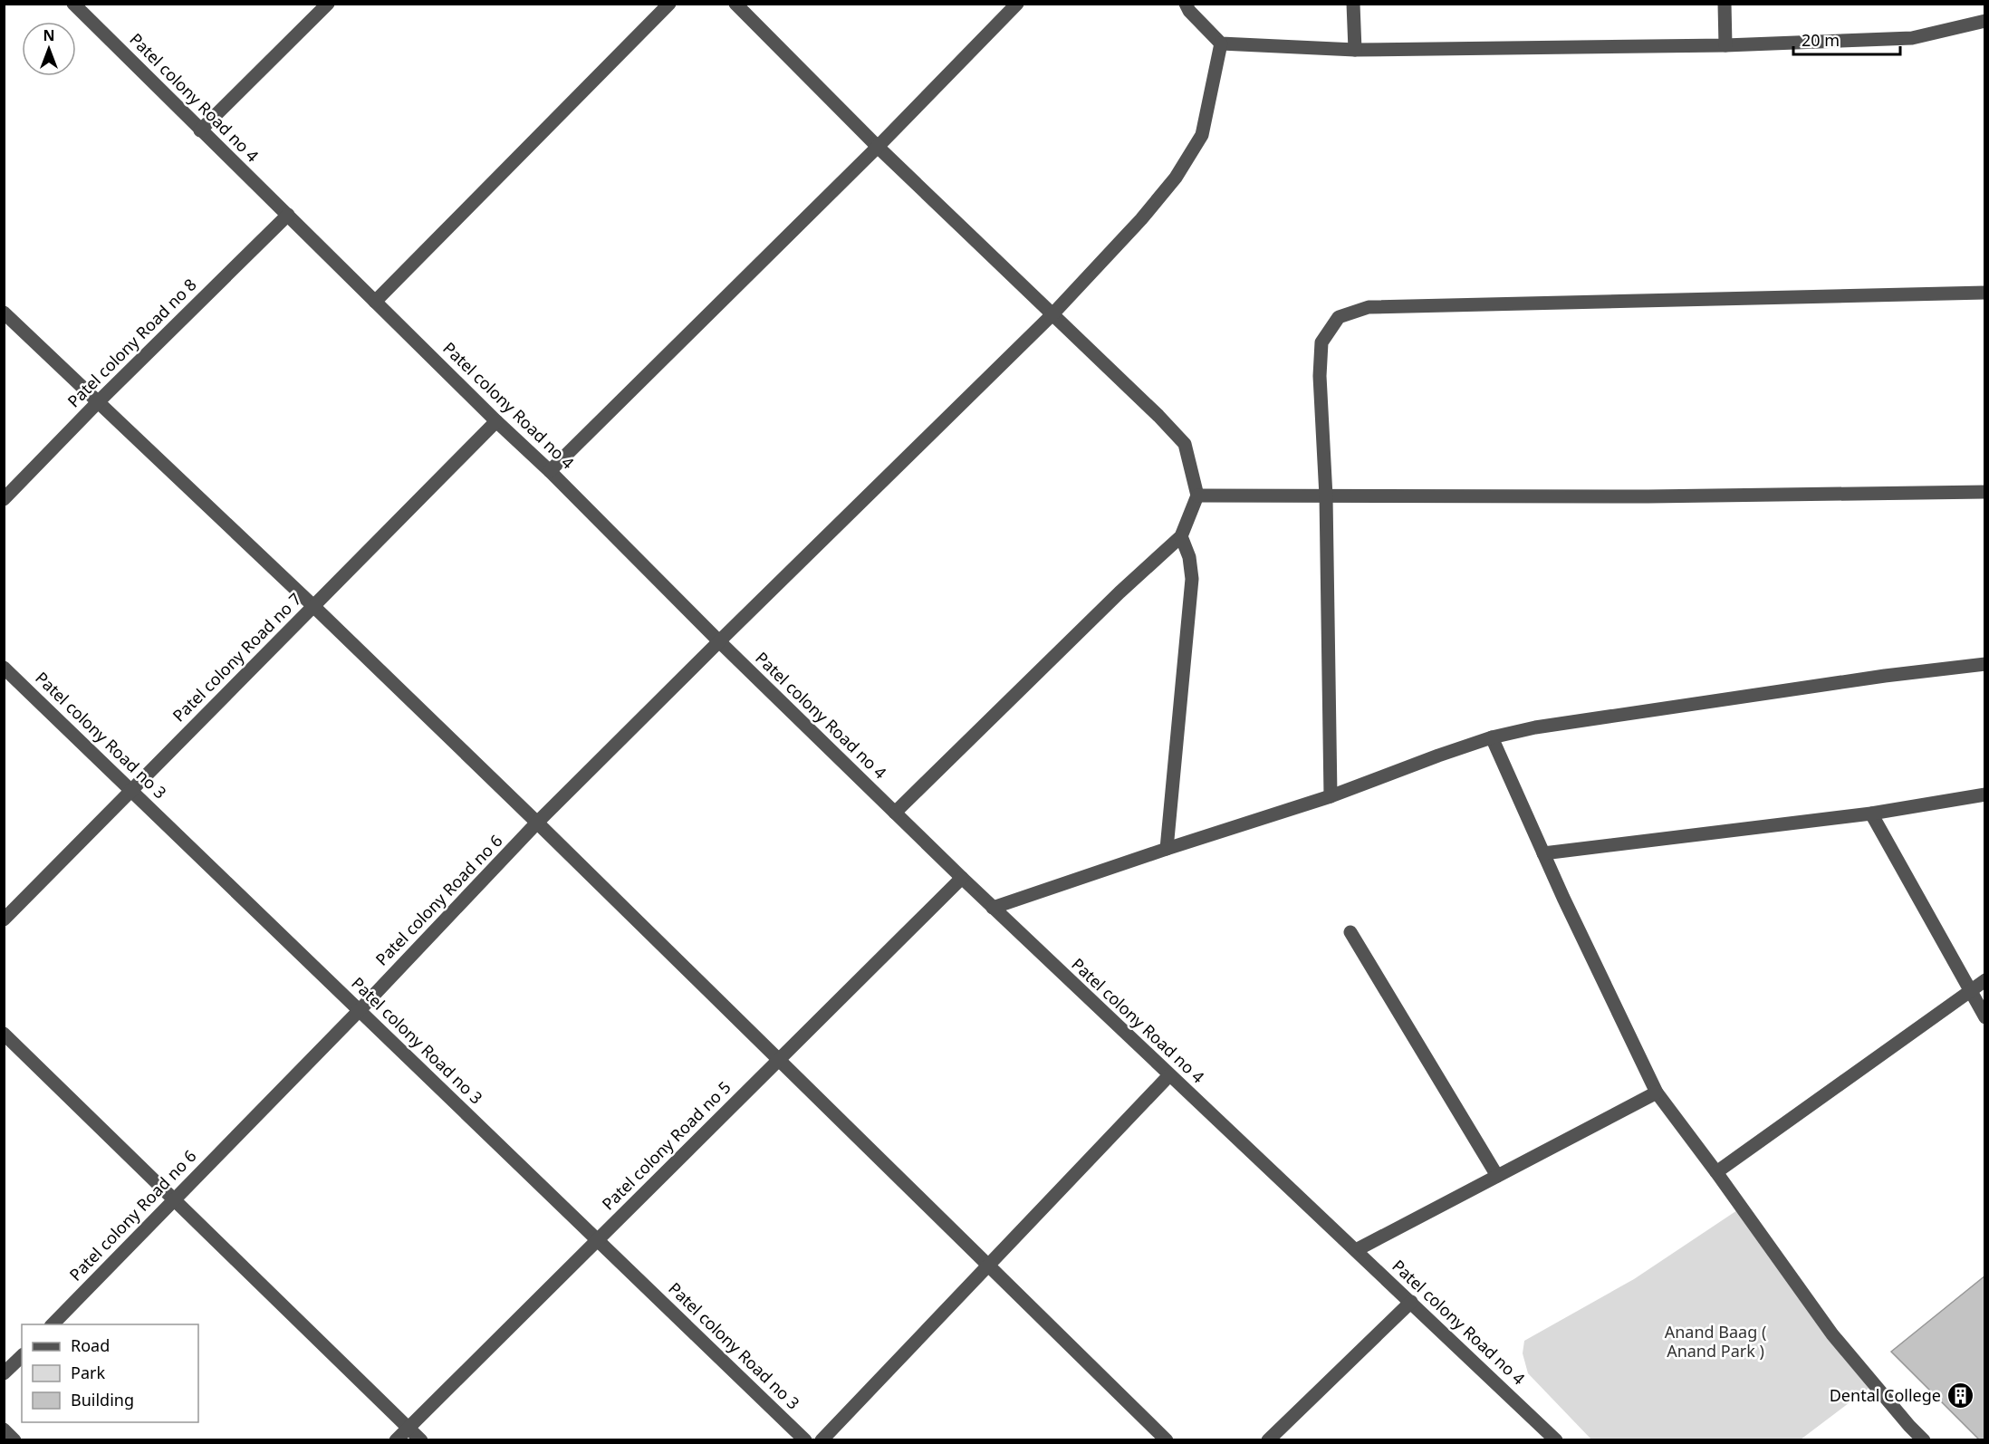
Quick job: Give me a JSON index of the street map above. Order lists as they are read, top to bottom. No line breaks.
{"streets":{"street":["Patel colony Road no 4","Patel colony Road no 8","Patel colony Road no 7","Patel colony Road no 3","Patel colony Road no 6","Patel colony Road no 5"]},"crossings":[["Patel colony Road no 4","Patel colony Road no 8"],["Patel colony Road no 4","Patel colony Road no 7"],["Patel colony Road no 4","Patel colony Road no 6"],["Patel colony Road no 4","Patel colony Road no 5"],["Patel colony Road no 7","Patel colony Road no 3"],["Patel colony Road no 3","Patel colony Road no 6"],["Patel colony Road no 3","Patel colony Road no 5"]],"parks":["Anand Baag ( Anand Park )"],"places":{"building":["Dental College"]},"legend":["Road","Park","Building"],"scale_bar":"20 m","north":"top"}
